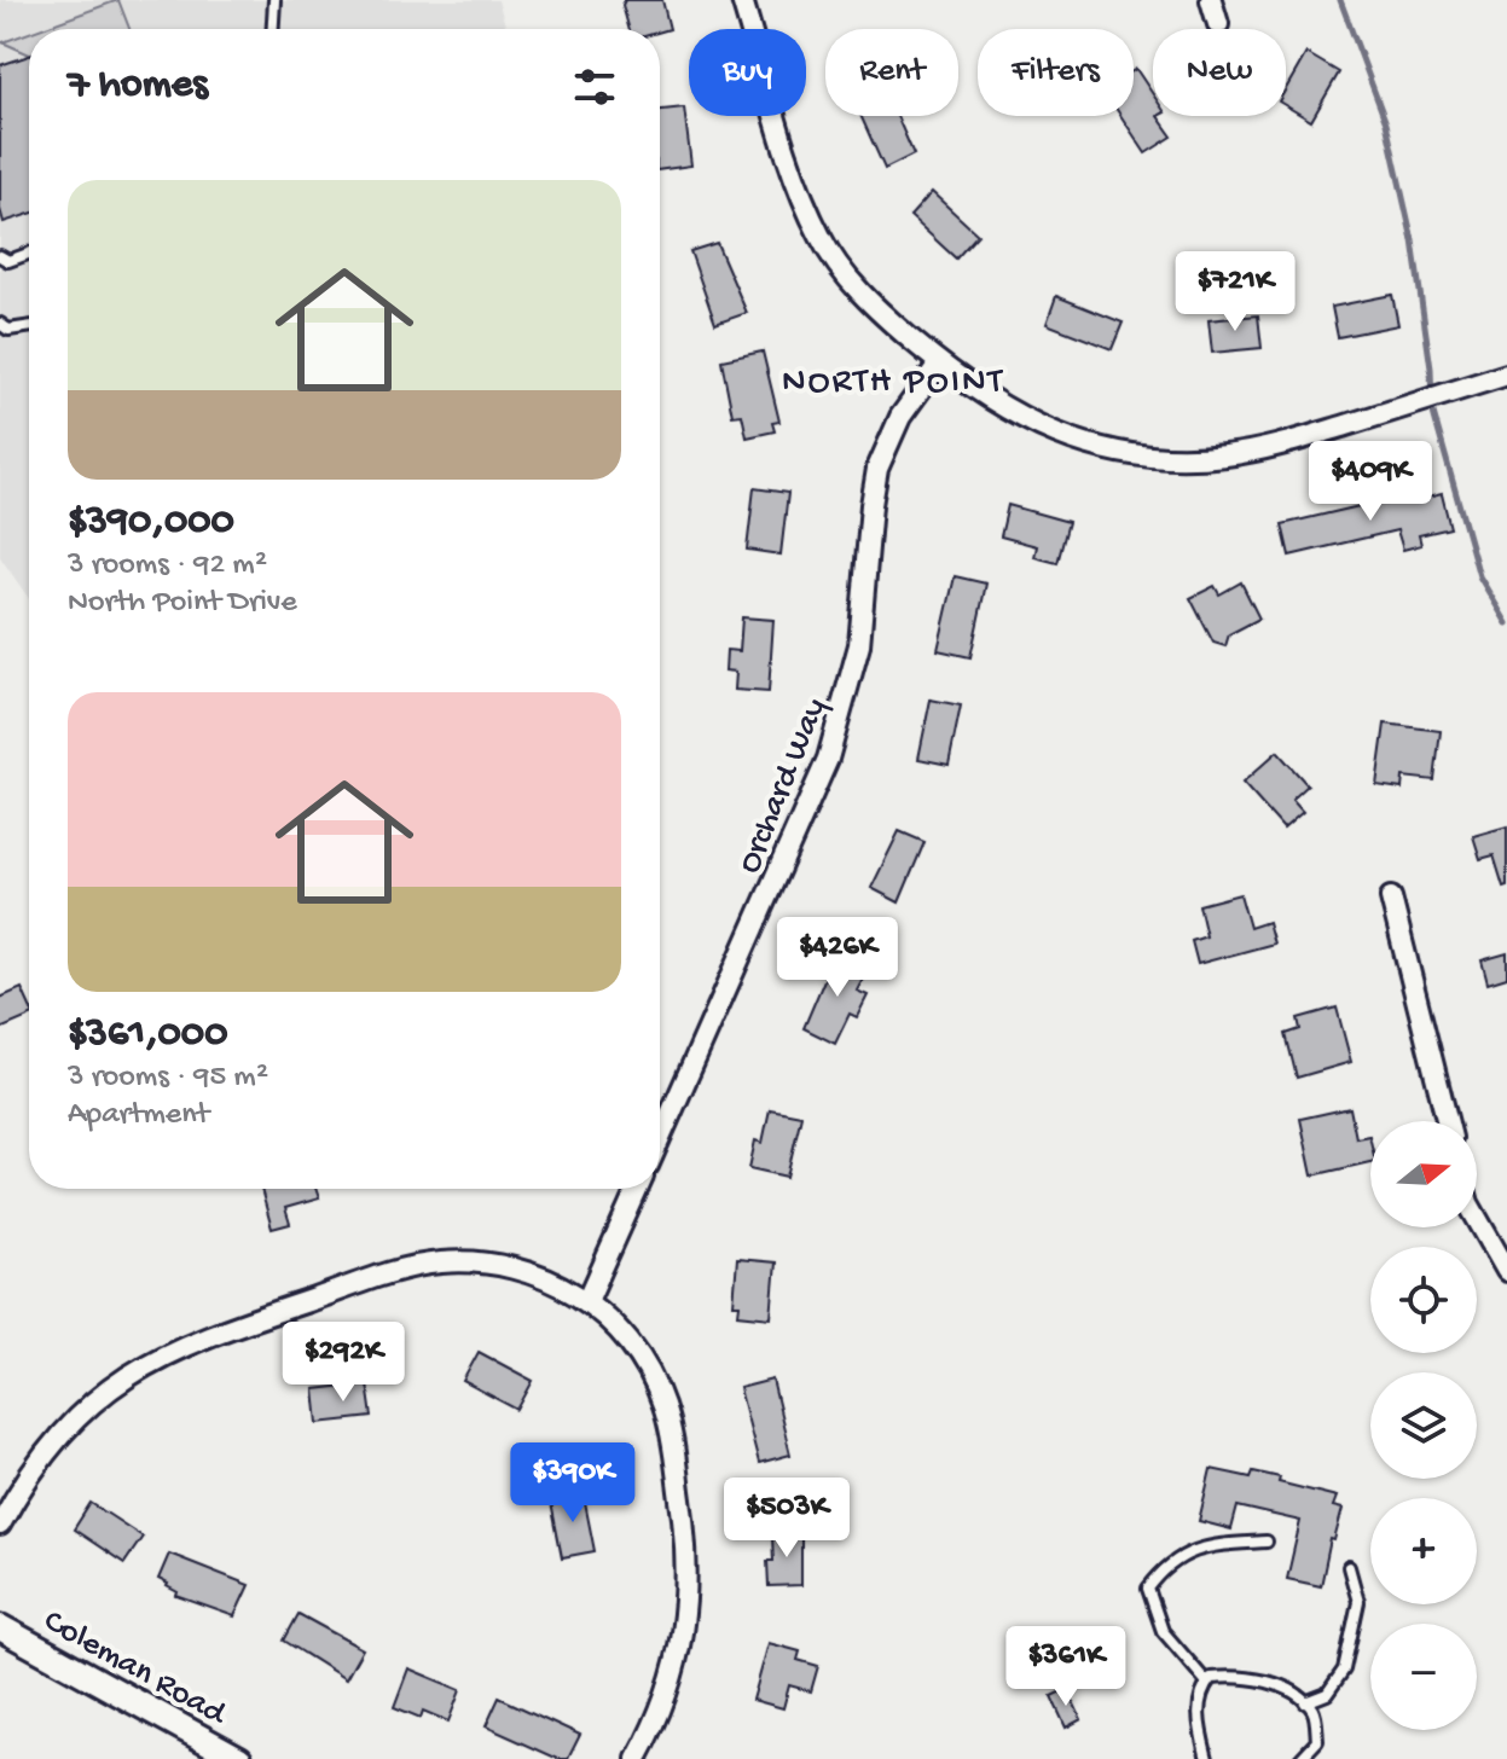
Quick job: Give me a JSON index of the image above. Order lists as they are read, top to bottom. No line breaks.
{"streets":{"street":["Orchard Way","Coleman Road"]},"districts":["NORTH POINT"],"north":"right","page":{"chip":["Buy","Rent","Filters","New"],"heading":"7 homes","list":[{"name":"$390,000","note":"3 rooms · 92 m² · North Point Drive"},{"name":"$361,000","note":"3 rooms · 95 m² · Apartment"}],"price":["$721K","$409K","$426K","$292K","$390K","$503K","$361K"],"map_buttons":["+","−"]}}
